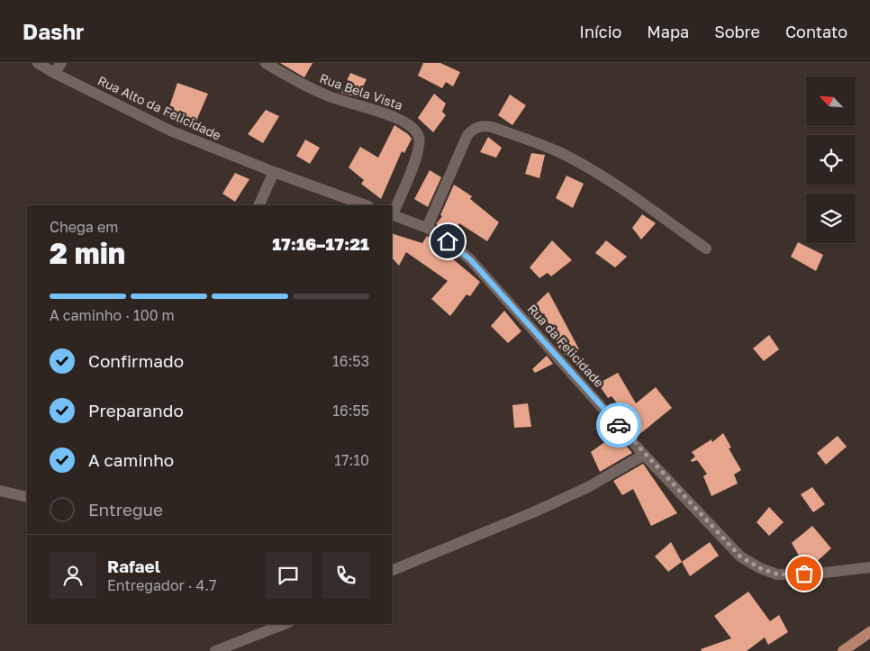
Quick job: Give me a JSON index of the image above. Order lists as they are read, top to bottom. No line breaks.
{"streets":{"street":["Rua Bela Vista","Rua Alto da Felicidade","Rua da Felicidade"]},"crossings":[["Rua Bela Vista","Rua da Felicidade"]],"north":"top left","page":{"header":"Dashr","nav":["Início","Mapa","Sobre","Contato"],"heading":["2 min","Chega em","17:16–17:21"],"panel":["Rafael","Entregador · 4.7"],"bar":"A caminho · 100 m","list":[["Confirmado","16:53"],["Preparando","16:55"],["A caminho","17:10"],"Entregue"]}}
